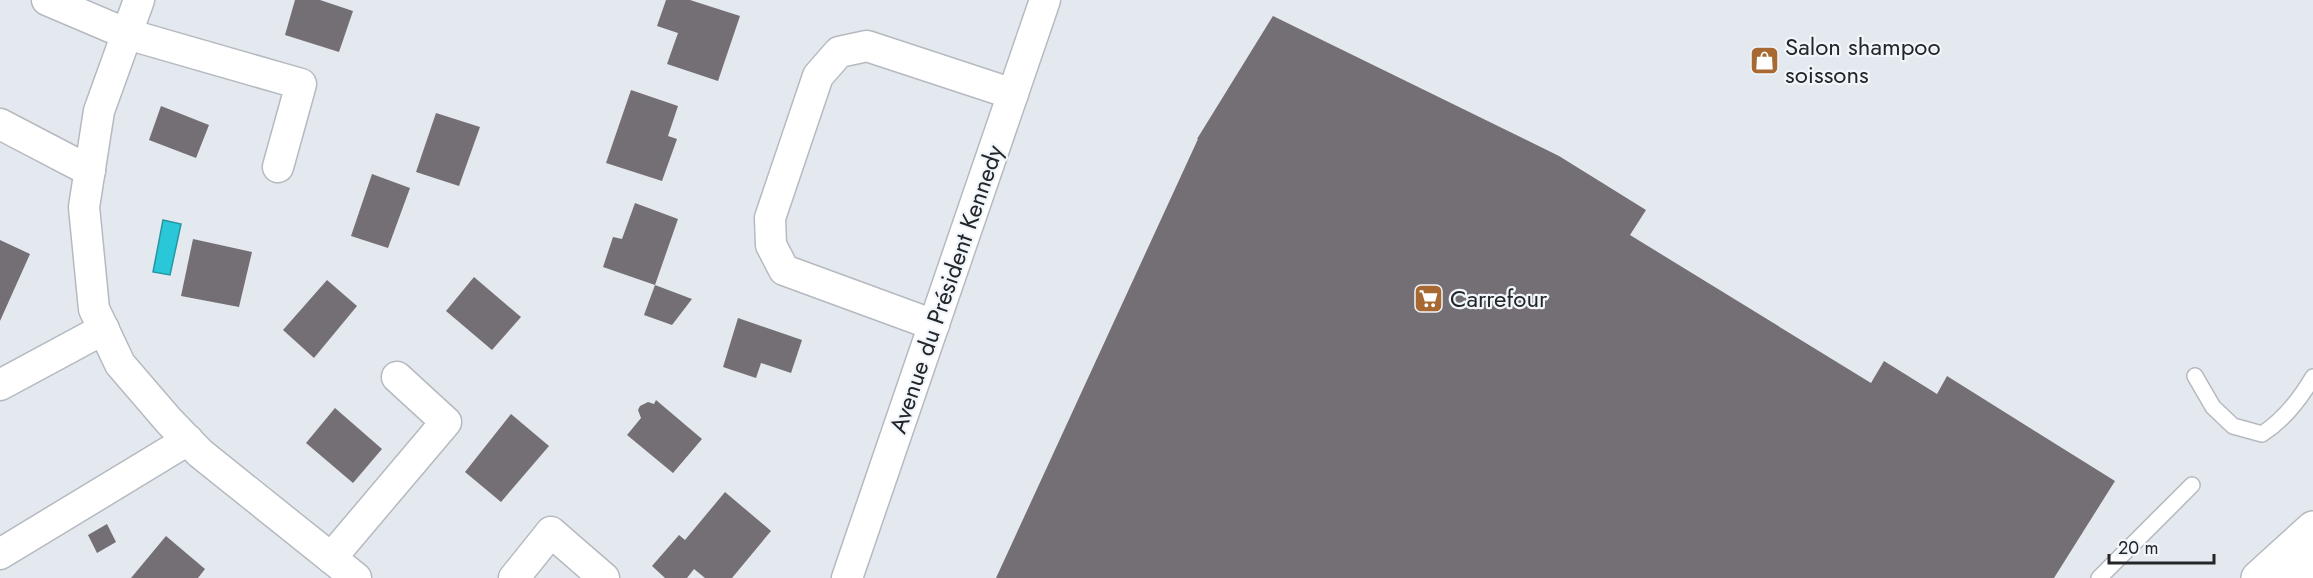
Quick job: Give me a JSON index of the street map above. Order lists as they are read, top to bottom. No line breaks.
{"streets":{"street":["Avenue du Président Kennedy"]},"places":{"shop":["Salon shampoo soissons"],"supermarket":["Carrefour"]},"scale_bar":"20 m"}
